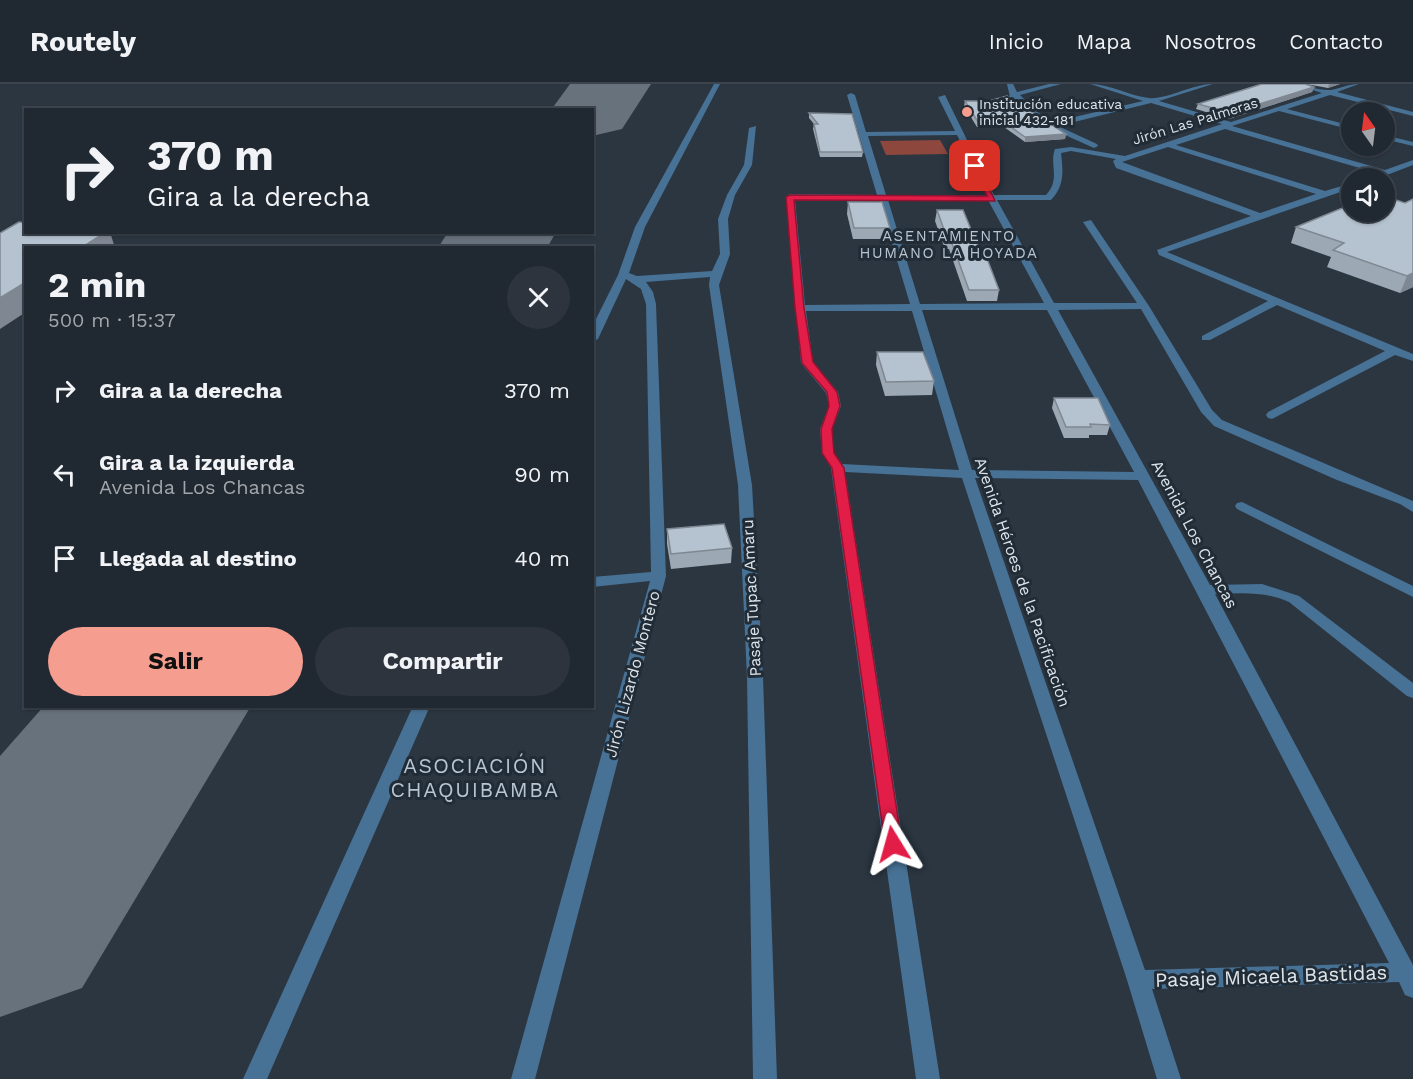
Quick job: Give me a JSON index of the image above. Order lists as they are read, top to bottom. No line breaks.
{"streets":{"street":["Jirón Las Palmeras","Avenida Los Chancas","Avenida Héroes de la Pacificación","Pasaje Tupac Amaru","Jirón Lizardo Montero","Pasaje Micaela Bastidas"]},"crossings":[["Avenida Los Chancas","Pasaje Micaela Bastidas"],["Avenida Héroes de la Pacificación","Pasaje Micaela Bastidas"]],"districts":["ASENTAMIENTO HUMANO LA HOYADA","ASOCIACIÓN CHAQUIBAMBA"],"places":["Institución educativa inicial 432-181"],"north":"top","page":{"header":"Routely","nav":["Inicio","Mapa","Nosotros","Contacto"],"turn":["370 m","Gira a la derecha"],"heading":["2 min","500 m · 15:37"],"list":[{"name":"Gira a la derecha","value":"370 m"},{"name":"Gira a la izquierda","note":"Avenida Los Chancas","value":"90 m"},{"name":"Llegada al destino","value":"40 m"}],"buttons":["Salir","Compartir"]}}
